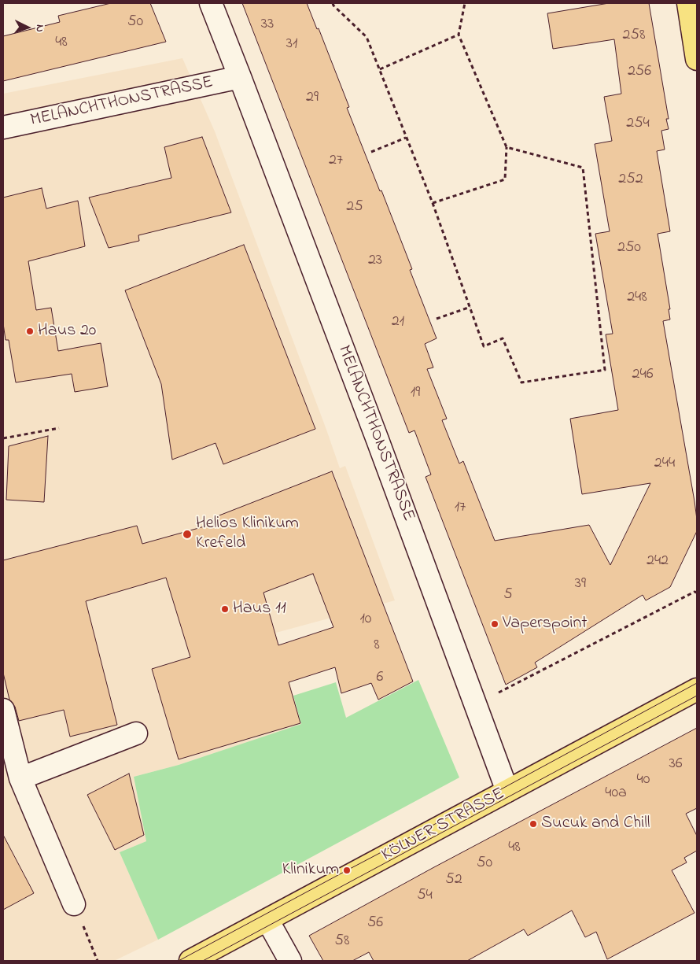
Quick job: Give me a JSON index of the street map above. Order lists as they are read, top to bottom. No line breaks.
{"streets":{"main road":["KÖLNER STRASSE"],"street":["MELANCHTHONSTRASSE"]},"crossings":[["MELANCHTHONSTRASSE","KÖLNER STRASSE"]],"places":["Haus 20","Helios Klinikum Krefeld","Haus 11","Vaperspoint","Sucuk and Chill","Klinikum"],"house_numbers":["50","33","258","48","31","256","29","254","27","252","25","250","23","248","21","246","19","244","17","242","39","5","10","8","6","36","40","40a","48","50","52","54","56","58"],"north":"right"}
